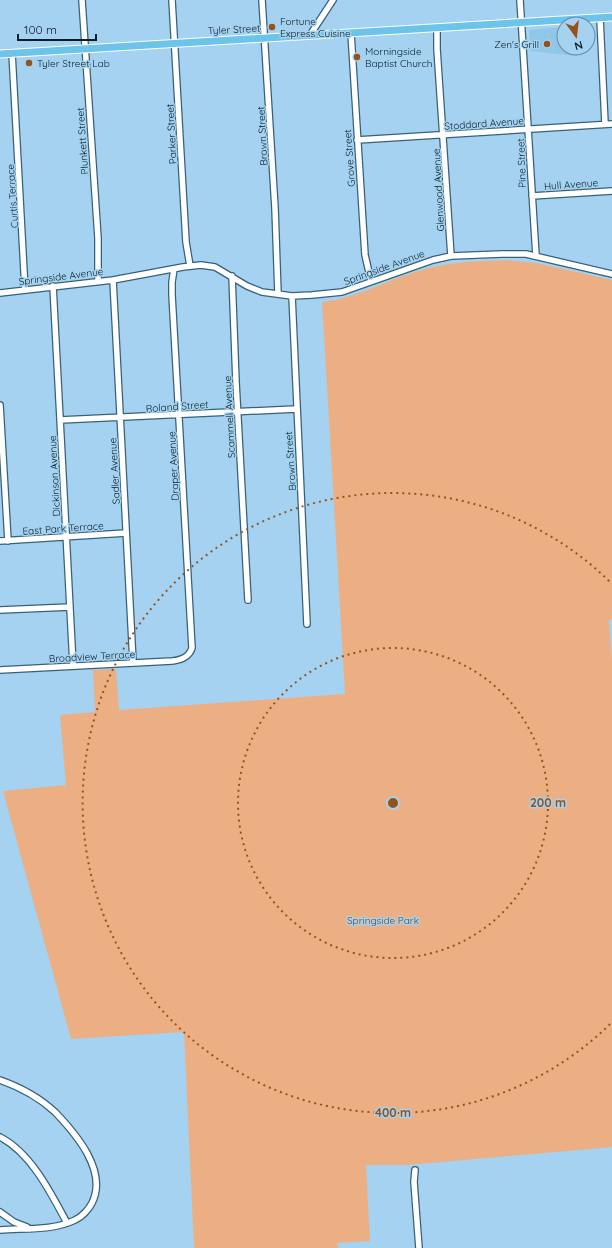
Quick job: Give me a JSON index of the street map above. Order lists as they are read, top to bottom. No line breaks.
{"streets":{"main road":["Tyler Street"],"street":["Stoddard Avenue","Parker Street","Brown Street","Plunkett Street","Grove Street","Pine Street","Hull Avenue","Glenwood Avenue","Curtis Terrace","Springside Avenue","Roland Street","Scammell Avenue","Draper Avenue","Sadler Avenue","Dickinson Avenue","East Park Terrace","Broadview Terrace"]},"crossings":[["Tyler Street","Parker Street"],["Tyler Street","Brown Street"],["Tyler Street","Plunkett Street"],["Tyler Street","Grove Street"],["Tyler Street","Pine Street"],["Tyler Street","Glenwood Avenue"],["Tyler Street","Curtis Terrace"],["Stoddard Avenue","Grove Street"],["Stoddard Avenue","Pine Street"],["Stoddard Avenue","Glenwood Avenue"],["Parker Street","Springside Avenue"],["Brown Street","Springside Avenue"],["Brown Street","Roland Street"],["Plunkett Street","Springside Avenue"],["Grove Street","Springside Avenue"],["Pine Street","Hull Avenue"],["Pine Street","Springside Avenue"],["Glenwood Avenue","Springside Avenue"],["Curtis Terrace","Springside Avenue"],["Springside Avenue","Scammell Avenue"],["Springside Avenue","Draper Avenue"],["Springside Avenue","Sadler Avenue"],["Springside Avenue","Dickinson Avenue"],["Roland Street","Scammell Avenue"],["Roland Street","Draper Avenue"],["Roland Street","Sadler Avenue"],["Roland Street","Dickinson Avenue"],["Draper Avenue","Broadview Terrace"],["Sadler Avenue","East Park Terrace"],["Sadler Avenue","Broadview Terrace"],["Dickinson Avenue","East Park Terrace"],["Dickinson Avenue","Broadview Terrace"]],"parks":["Springside Park"],"places":["Fortune Express Cuisine","Zen's Grill","Morningside Baptist Church","Tyler Street Lab"],"scale_bar":"100 m","north":"bottom","rings":["200 m","400 m"]}
